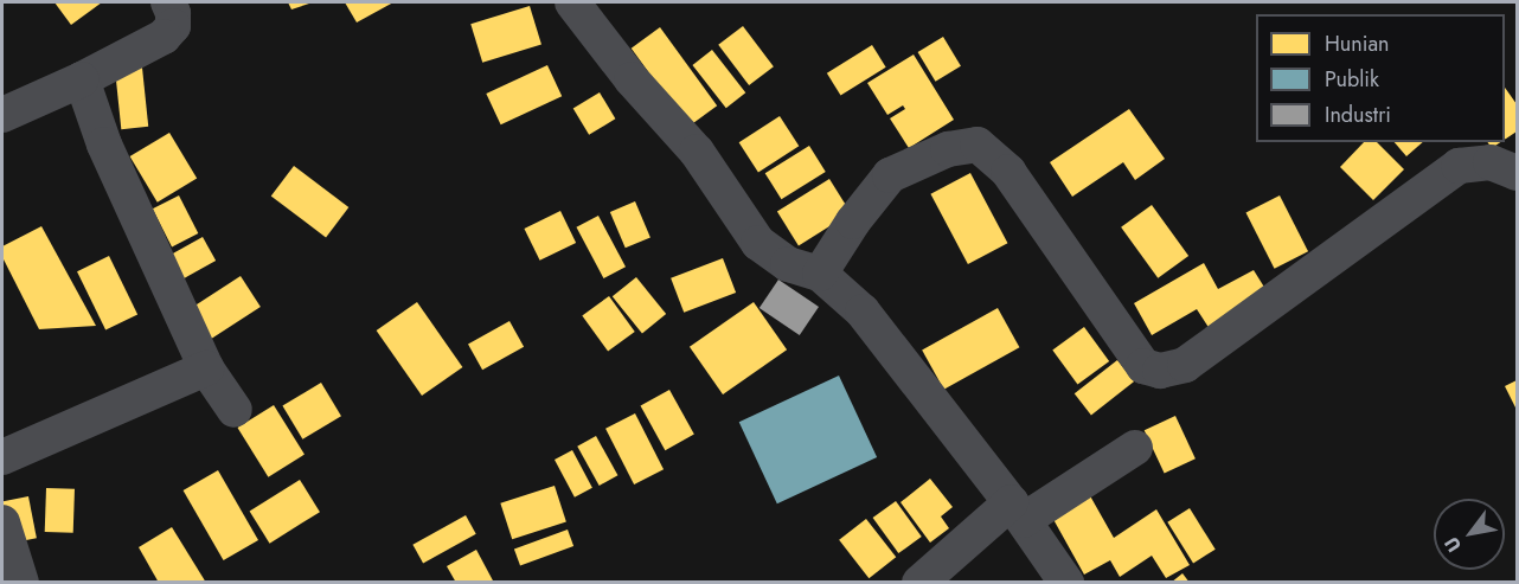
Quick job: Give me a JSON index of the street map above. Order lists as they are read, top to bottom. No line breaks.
{"legend":["Hunian","Publik","Industri"],"north":"bottom left"}
